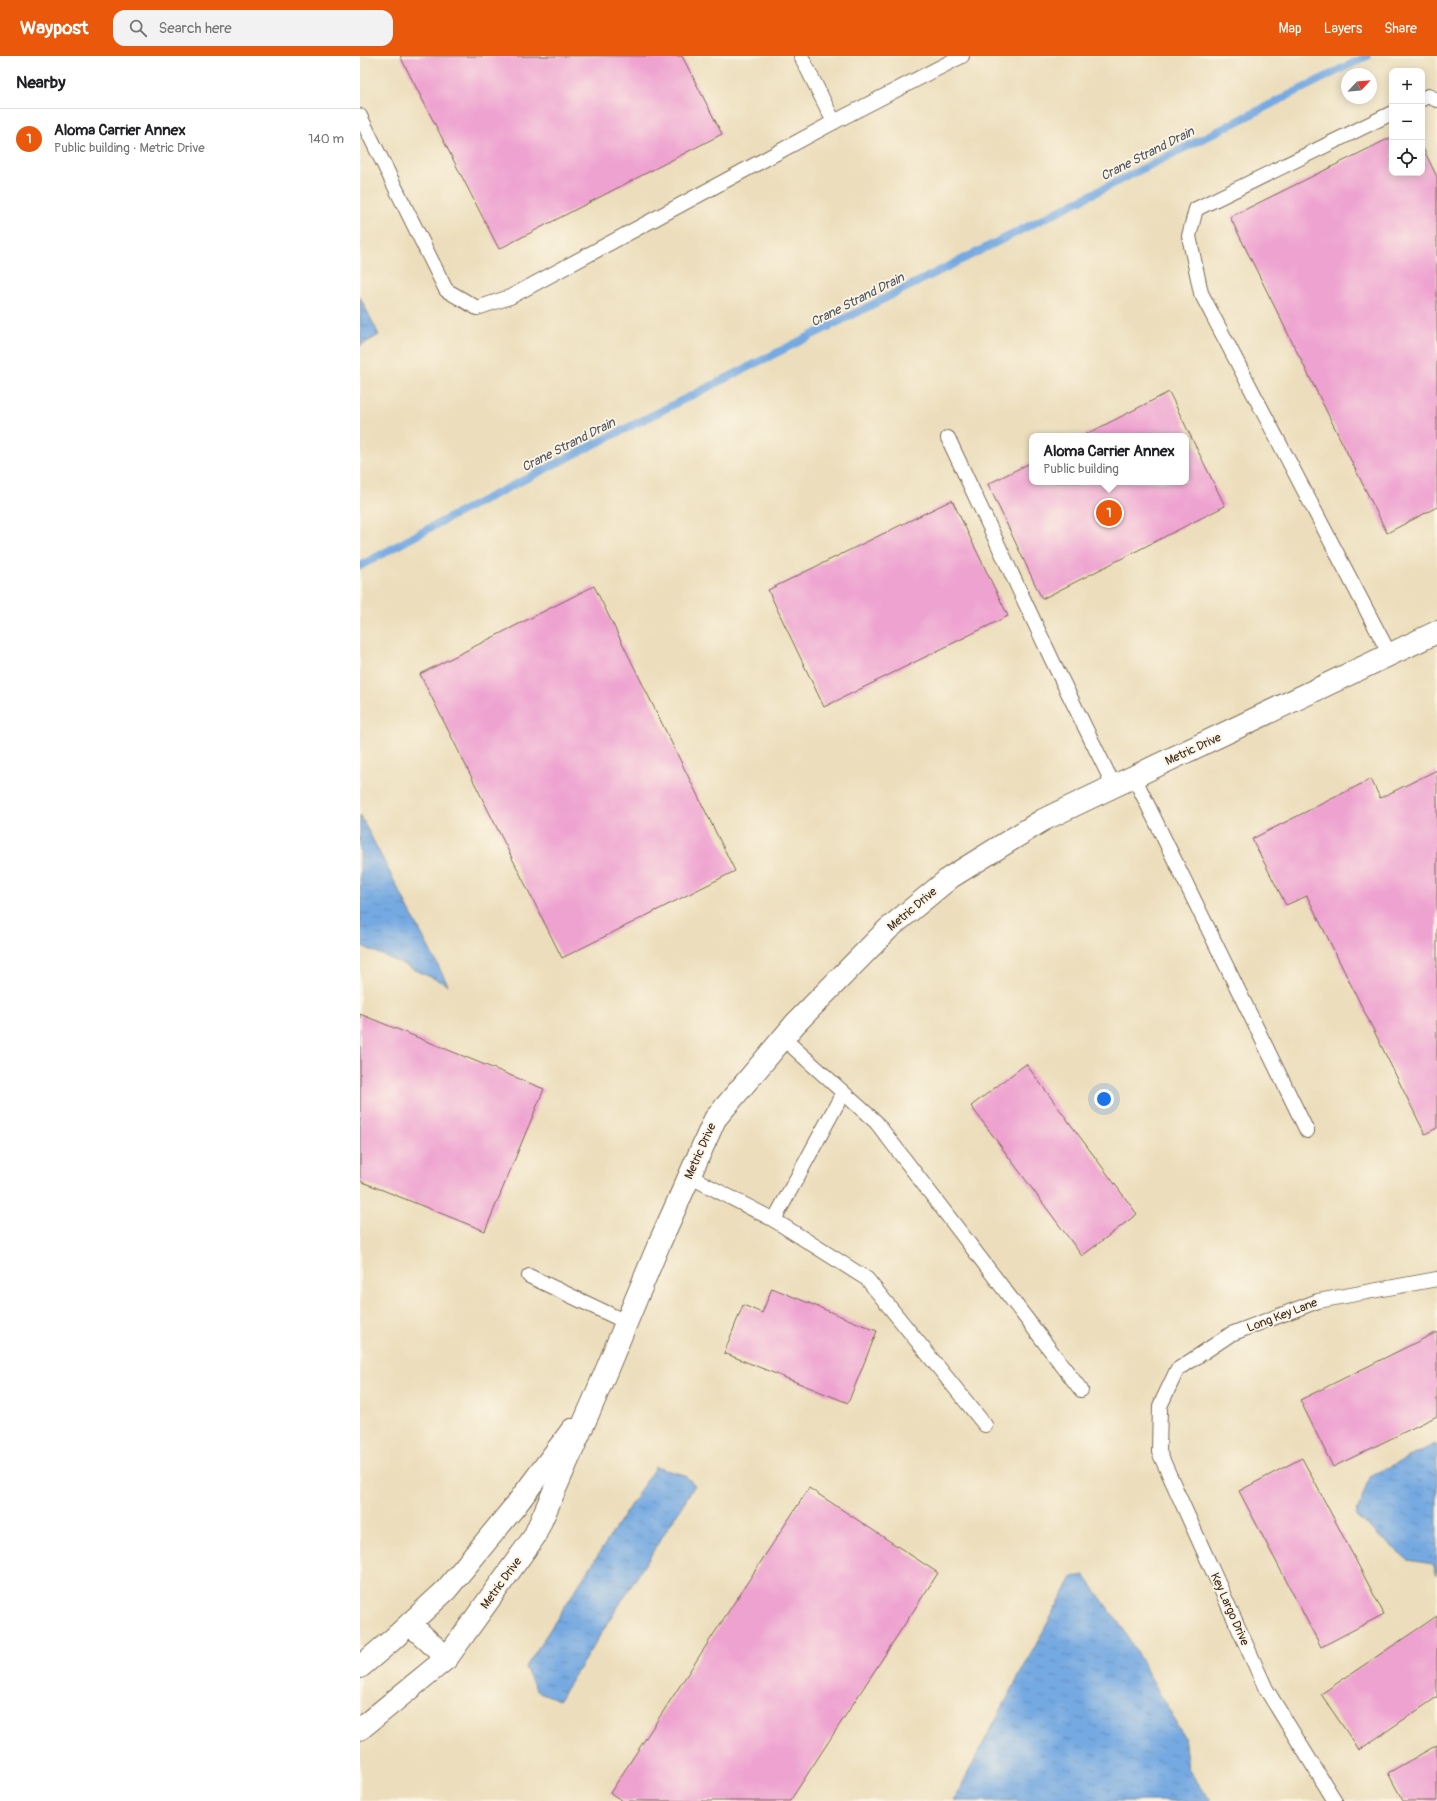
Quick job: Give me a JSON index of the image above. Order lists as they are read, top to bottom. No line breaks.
{"streets":{"street":["Metric Drive"],"lane":["Long Key Lane","Key Largo Drive"]},"crossings":[["Long Key Lane","Key Largo Drive"]],"water":["Crane Strand Drain"],"north":"top right","page":{"header":"Waypost","search":"Search here","nav":["Map","Layers","Share"],"heading":"Nearby","map_buttons":["+","−"],"list":[{"mark":"1","name":"Aloma Carrier Annex","note":"Public building · Metric Drive","value":"140 m"}],"popup":["Aloma Carrier Annex","Public building"],"pins":"1"}}
